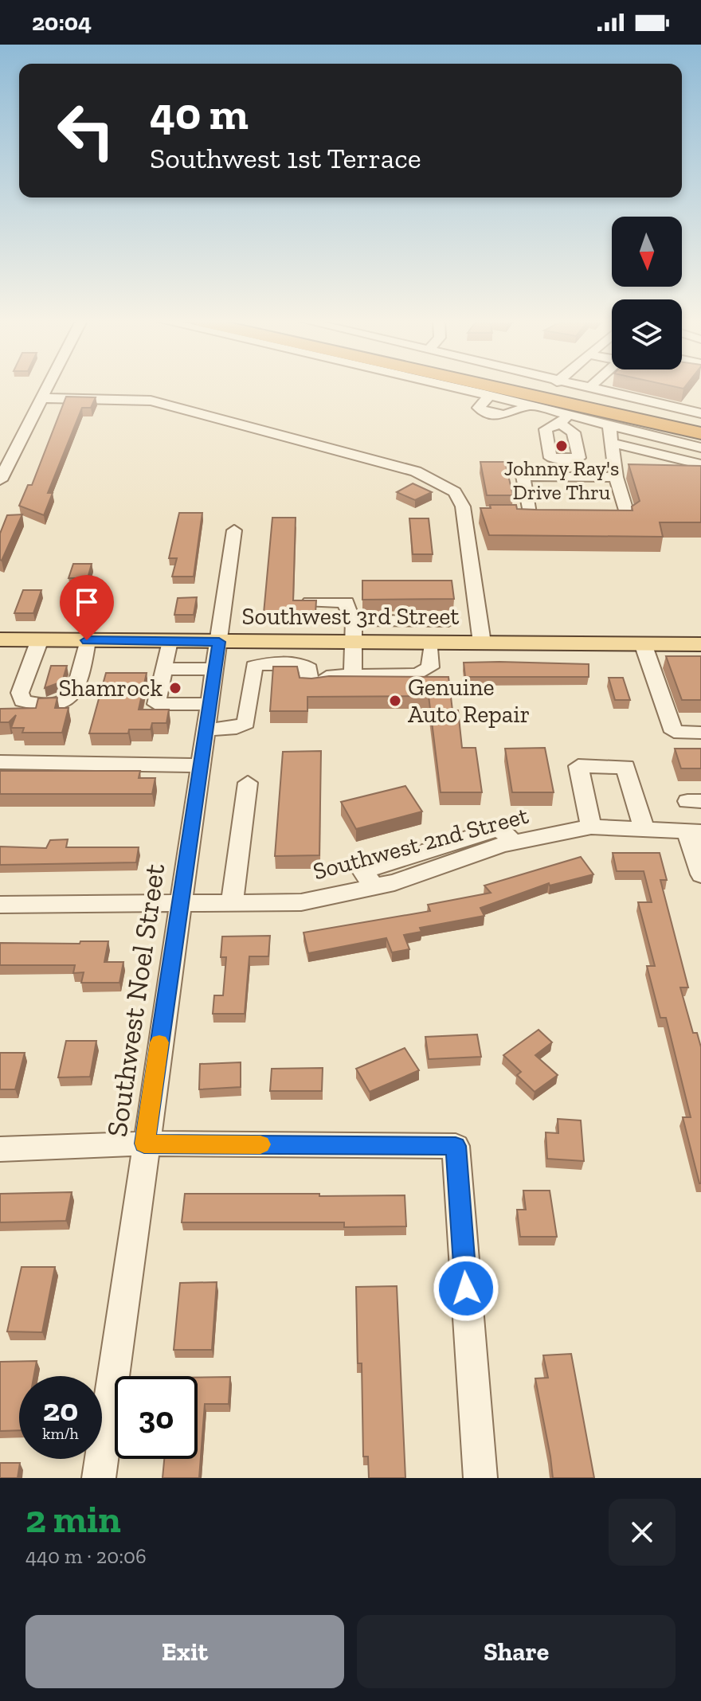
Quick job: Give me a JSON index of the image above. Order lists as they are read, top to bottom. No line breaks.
{"streets":{"main road":["Southwest 3rd Street"],"street":["Southwest 2nd Street","Southwest Noel Street"]},"crossings":[["Southwest 3rd Street","Southwest Noel Street"],["Southwest 2nd Street","Southwest Noel Street"]],"places":["Johnny Ray's Drive Thru","Shamrock","Genuine Auto Repair"],"north":"bottom","page":{"status":"20:04","turn":["40 m","Southwest 1st Terrace"],"speed":"20 km/h","limit":"30","heading":["2 min","440 m · 20:06"],"buttons":["Exit","Share"]}}
